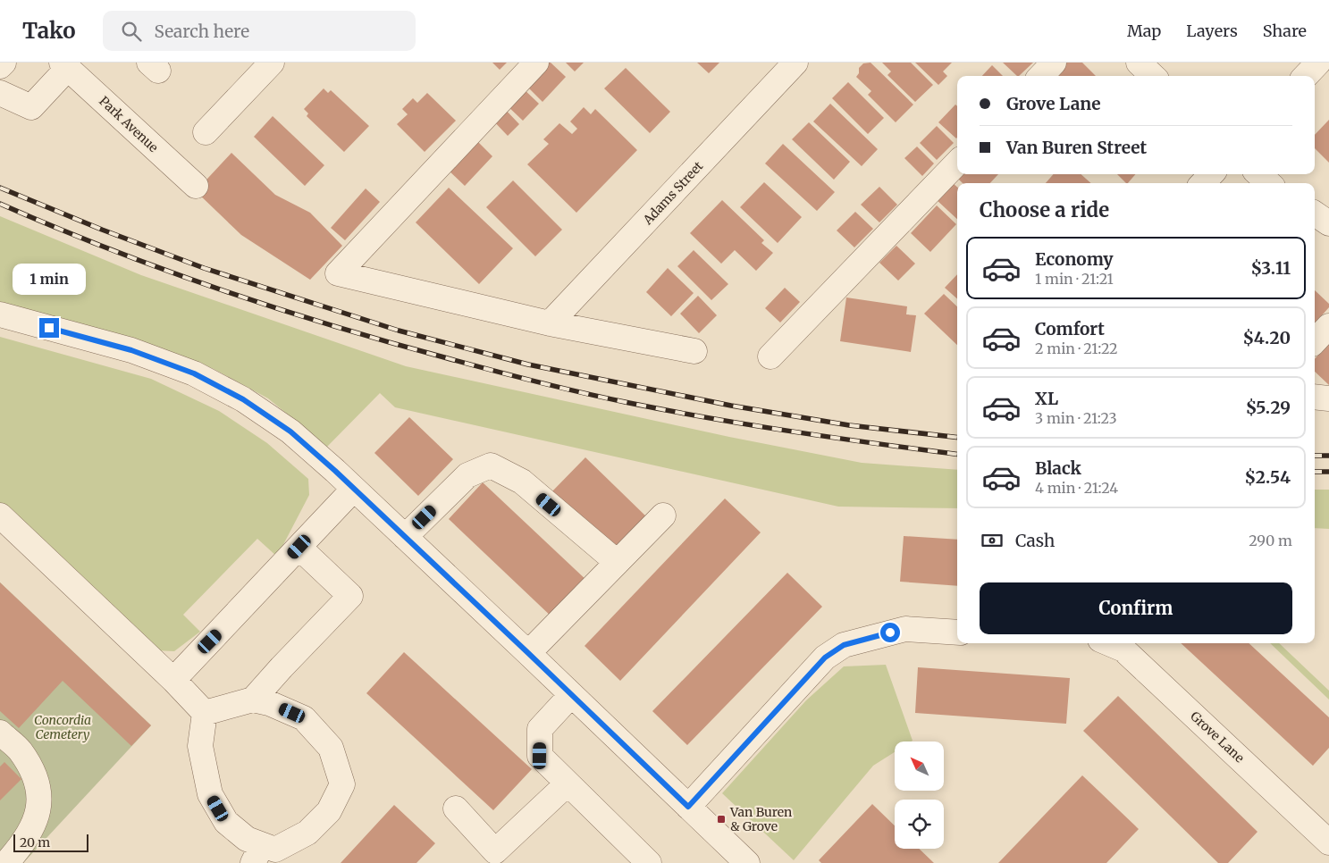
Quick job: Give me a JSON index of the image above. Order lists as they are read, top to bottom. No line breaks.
{"streets":{"street":["Park Avenue","Adams Street","Grove Lane"]},"parks":["Concordia Cemetery"],"places":{"transit":["Van Buren & Grove"]},"scale_bar":"20 m","north":"top left","page":{"header":"Tako","search":"Search here","nav":["Map","Layers","Share"],"banner":["Grove Lane","Van Buren Street"],"heading":"Choose a ride","list":[{"name":"Economy","note":"1 min · 21:21","value":"$3.11"},{"name":"Comfort","note":"2 min · 21:22","value":"$4.20"},{"name":"XL","note":"3 min · 21:23","value":"$5.29"},{"name":"Black","note":"4 min · 21:24","value":"$2.54"}],"bubble":"1 min","pay":["Cash","290 m"],"buttons":"Confirm","scale":"20 m"}}
